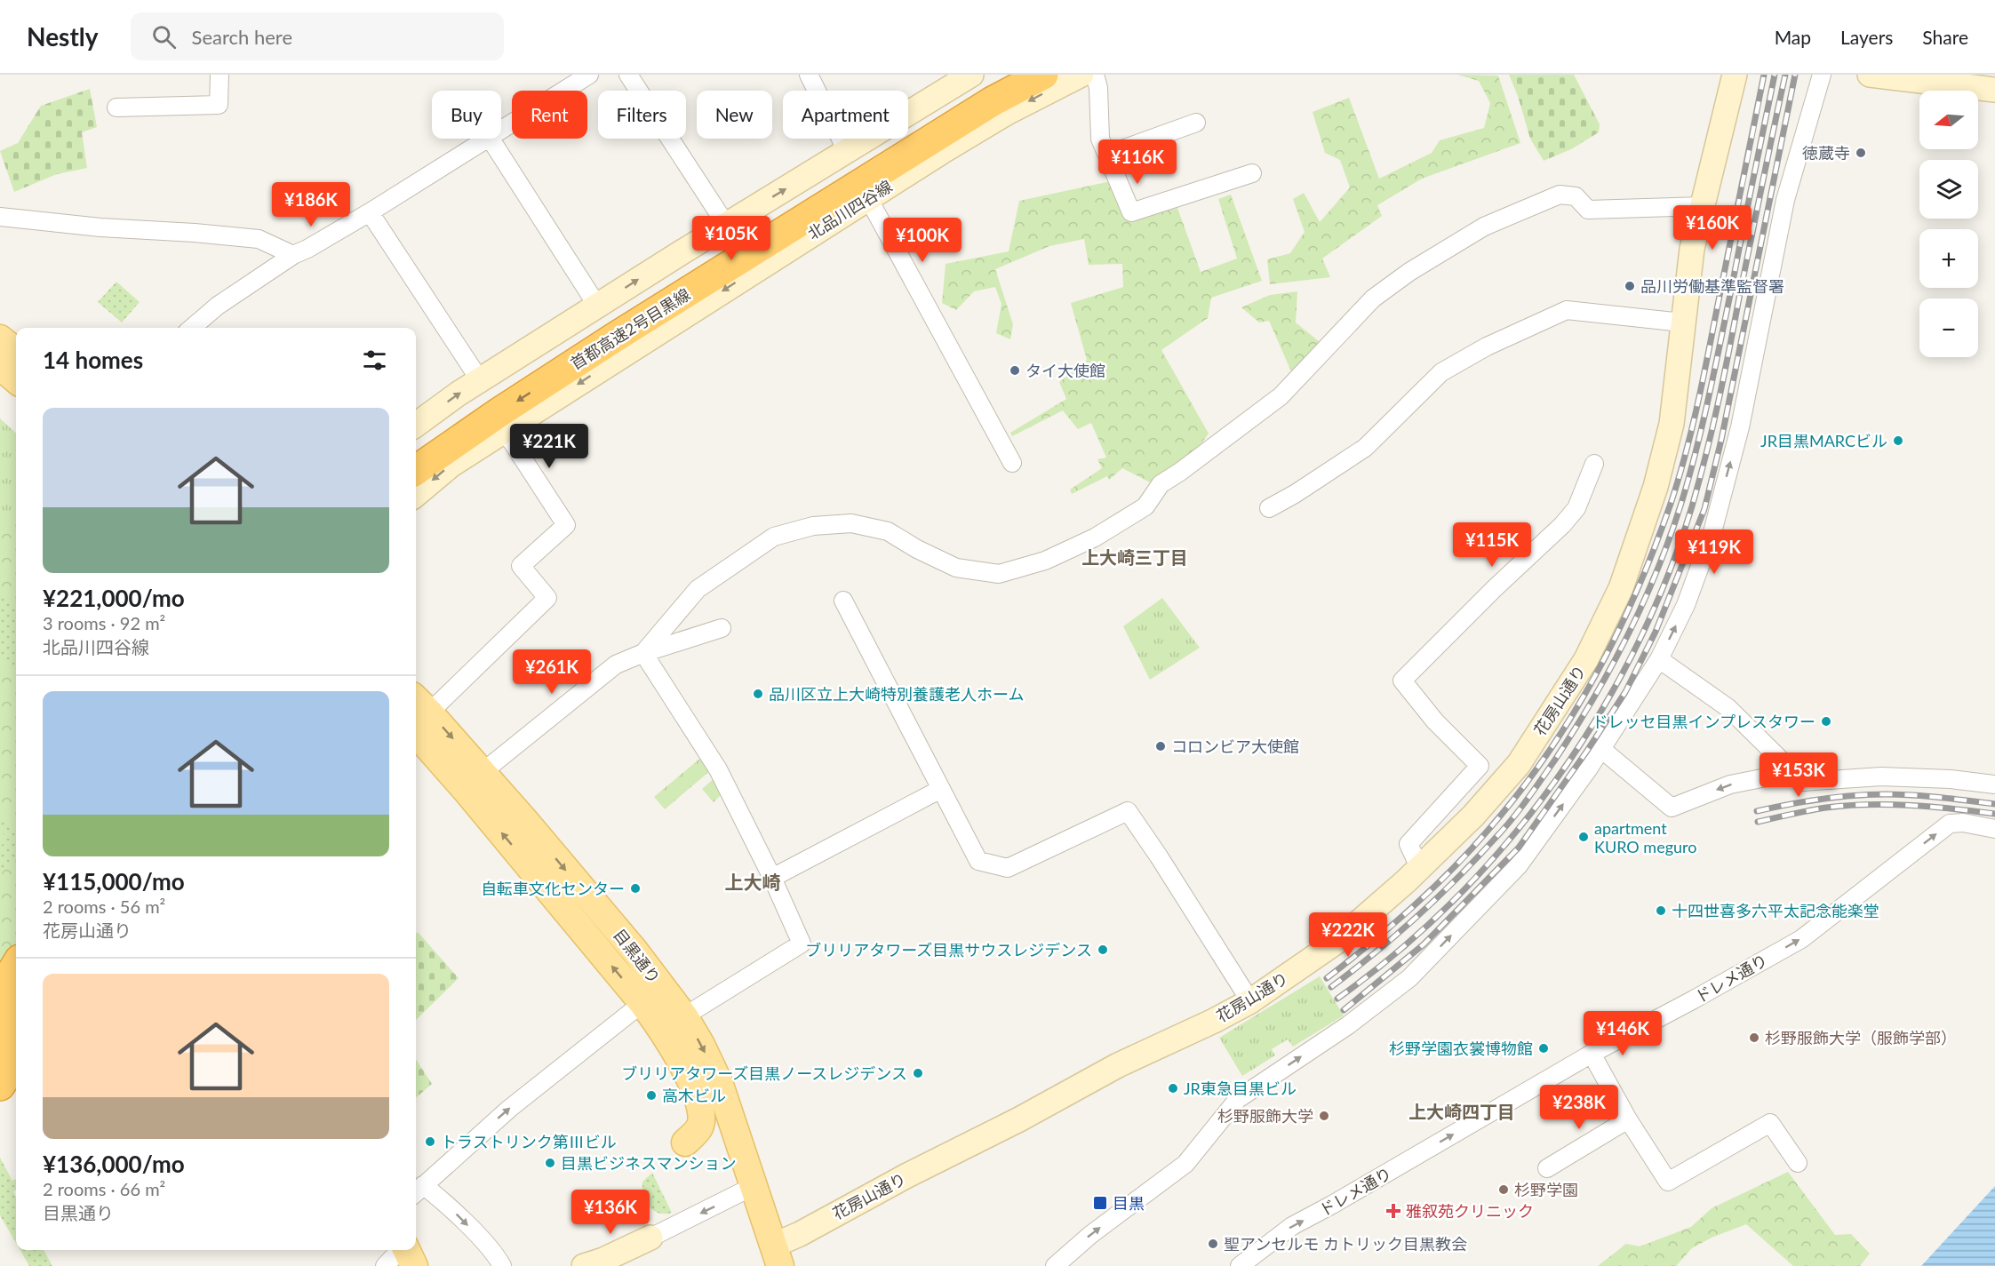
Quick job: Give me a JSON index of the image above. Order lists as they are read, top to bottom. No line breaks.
{"streets":{"highway":["首都高速2号目黒線"],"main road":["目黒通り"],"street":["北品川四谷線","花房山通り","ドレメ通り"]},"crossings":[["花房山通り","目黒通り"]],"districts":["上大崎三丁目","上大崎","上大崎四丁目"],"places":{"other":["徳蔵寺","品川労働基準監督署","タイ大使館","JR目黒MARCビル","品川区立上大崎特別養護老人ホーム","ドレッセ目黒インプレスタワー","コロンビア大使館","apartment KURO meguro","自転車文化センター","十四世喜多六平太記念能楽堂","ブリリアタワーズ目黒サウスレジデンス","杉野服飾大学（服飾学部）","杉野学園衣裳博物館","ブリリアタワーズ目黒ノースレジデンス","JR東急目黒ビル","高木ビル","杉野服飾大学","トラストリンク第Ⅲビル","目黒ビジネスマンション","杉野学園","聖アンセルモ カトリック目黒教会"],"transit":["目黒"],"health":["雅叙苑クリニック"]},"north":"left","page":{"header":"Nestly","search":"Search here","nav":["Map","Layers","Share"],"map_buttons":["+","−"],"chip":["Buy","Rent","Filters","New","Apartment"],"price":["¥116K","¥186K","¥160K","¥105K","¥100K","¥221K","¥115K","¥119K","¥261K","¥153K","¥222K","¥146K","¥238K","¥136K"],"heading":"14 homes","list":[{"name":"¥221,000/mo","note":"3 rooms · 92 m² · 北品川四谷線"},{"name":"¥115,000/mo","note":"2 rooms · 56 m² · 花房山通り"},{"name":"¥136,000/mo","note":"2 rooms · 66 m² · 目黒通り"}]}}
